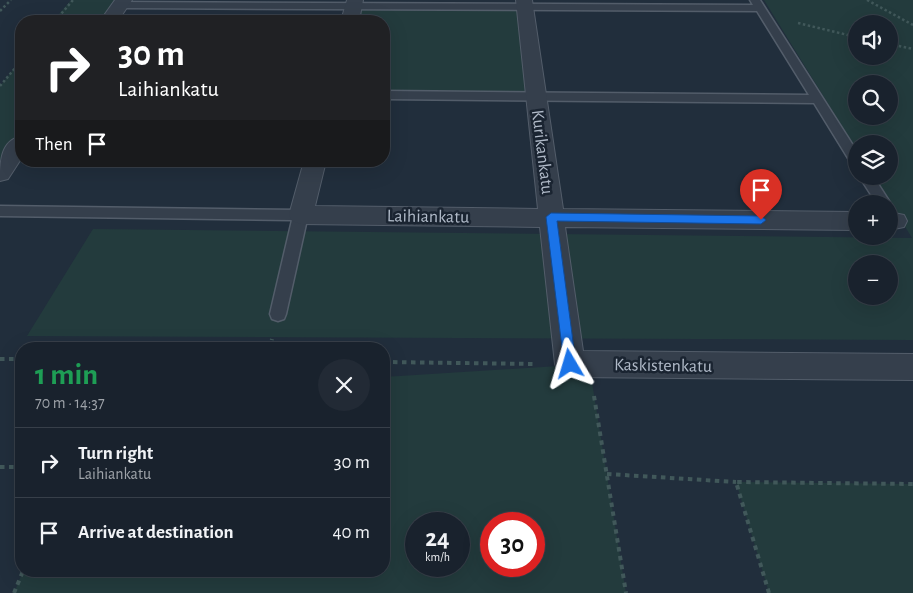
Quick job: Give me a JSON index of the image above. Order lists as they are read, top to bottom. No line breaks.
{"streets":{"street":["Kurikankatu","Laihiankatu","Kaskistenkatu"]},"crossings":[["Kurikankatu","Laihiankatu"],["Kurikankatu","Kaskistenkatu"]],"page":{"map_buttons":["+","−"],"turn":["30 m","Laihiankatu"],"then":"Then","heading":["1 min","70 m · 14:37"],"list":[{"name":"Turn right","note":"Laihiankatu","value":"30 m"},{"name":"Arrive at destination","value":"40 m"}],"speed":"24 km/h","limit":"30"}}
